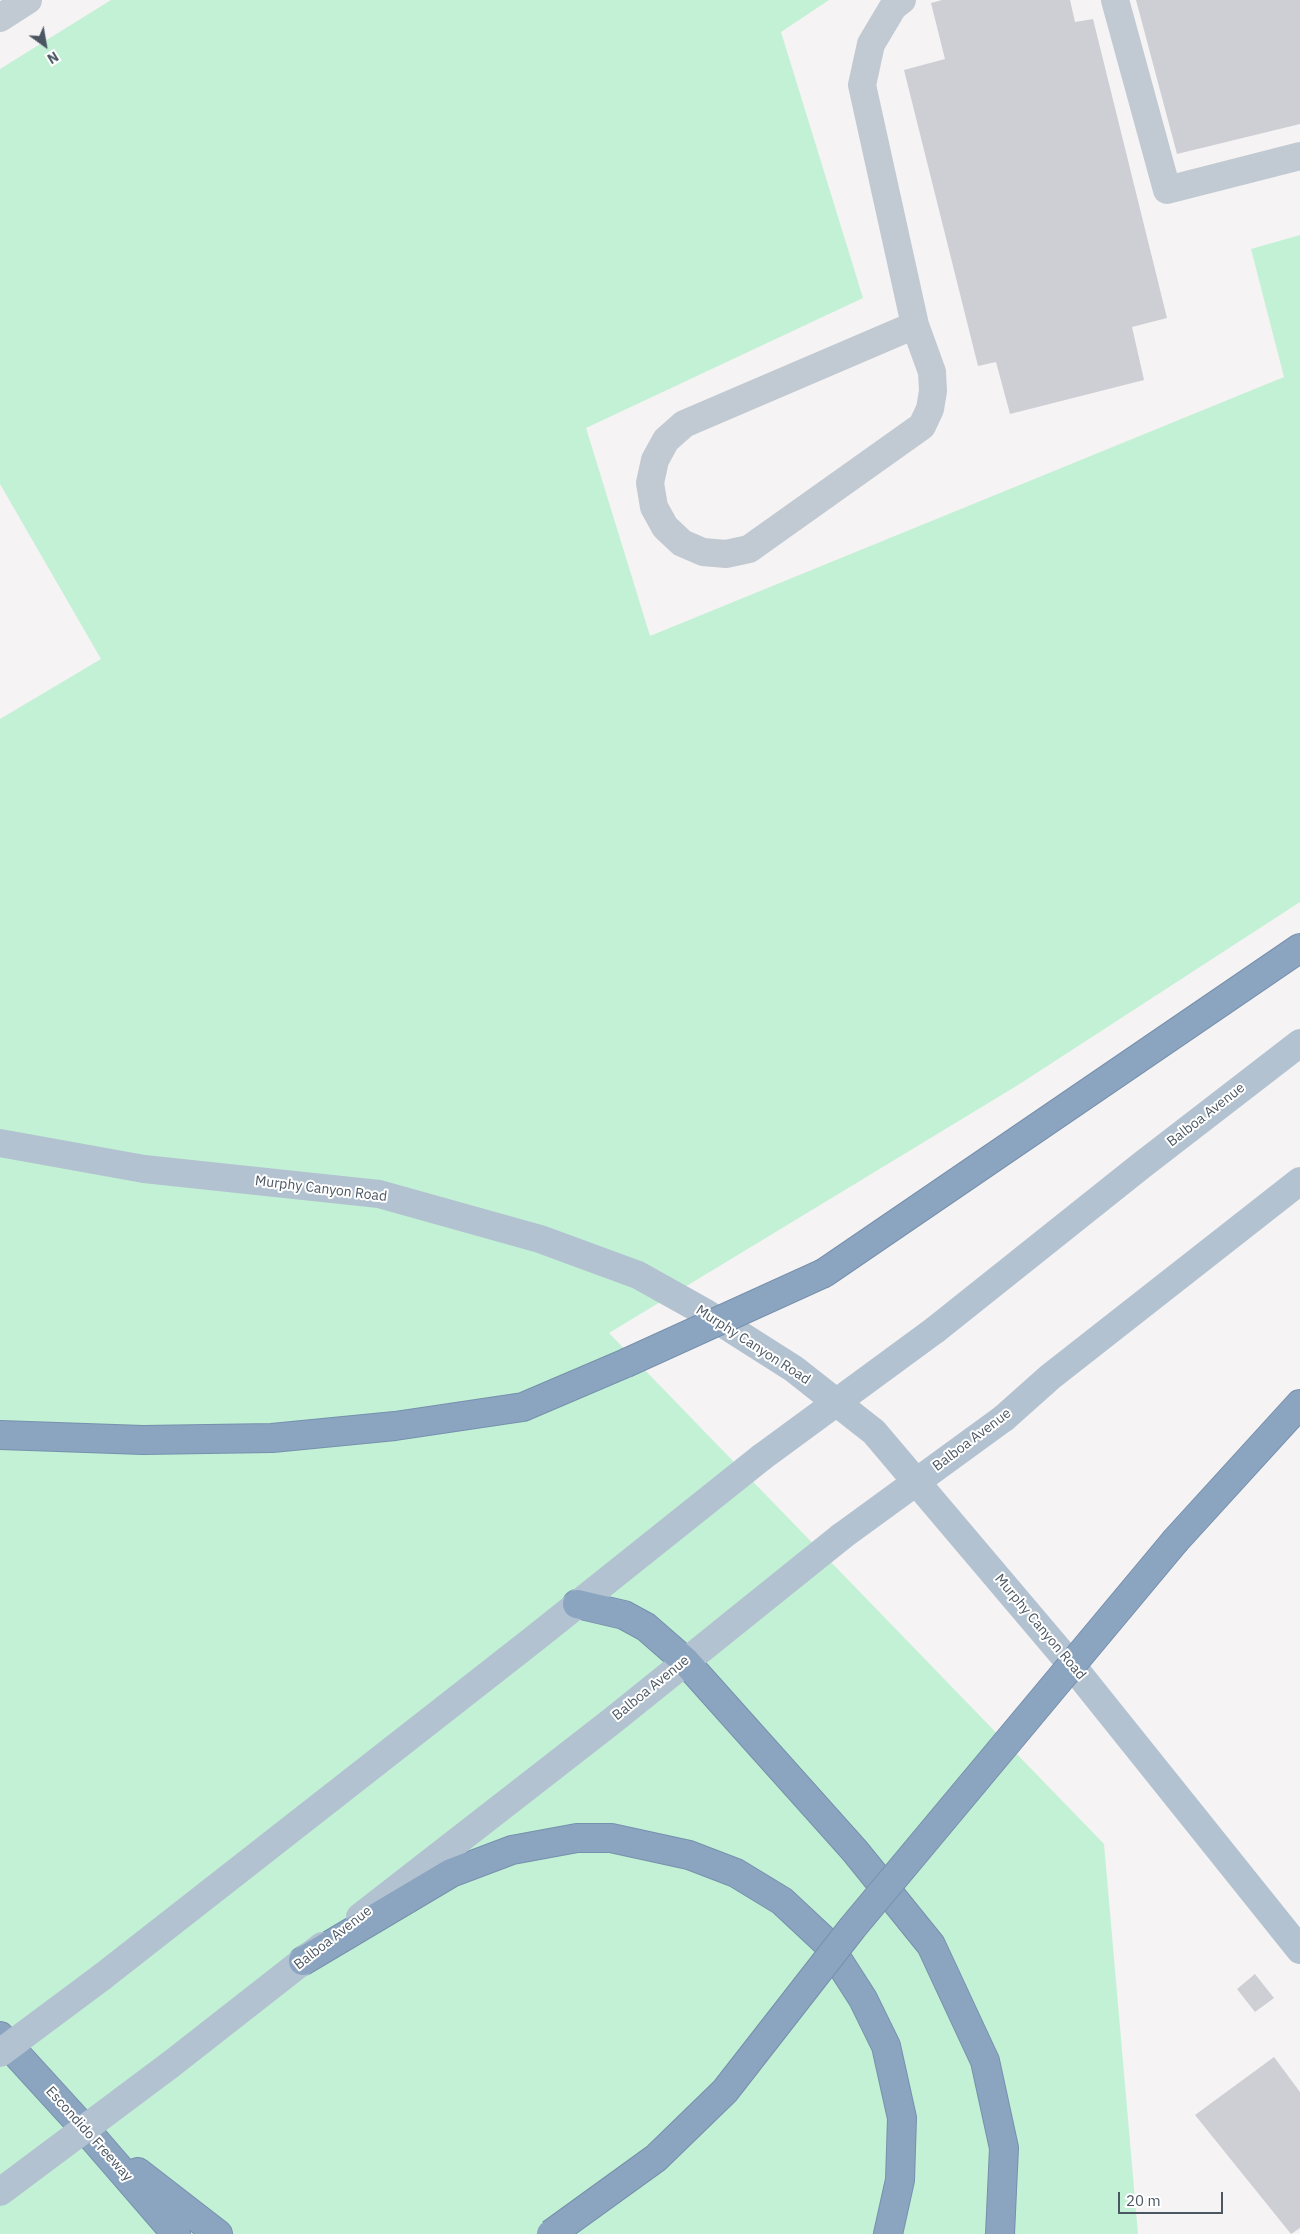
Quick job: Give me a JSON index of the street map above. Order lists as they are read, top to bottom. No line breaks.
{"streets":{"highway":["Escondido Freeway"],"main road":["Balboa Avenue","Murphy Canyon Road"]},"scale_bar":"20 m","north":"bottom right"}
